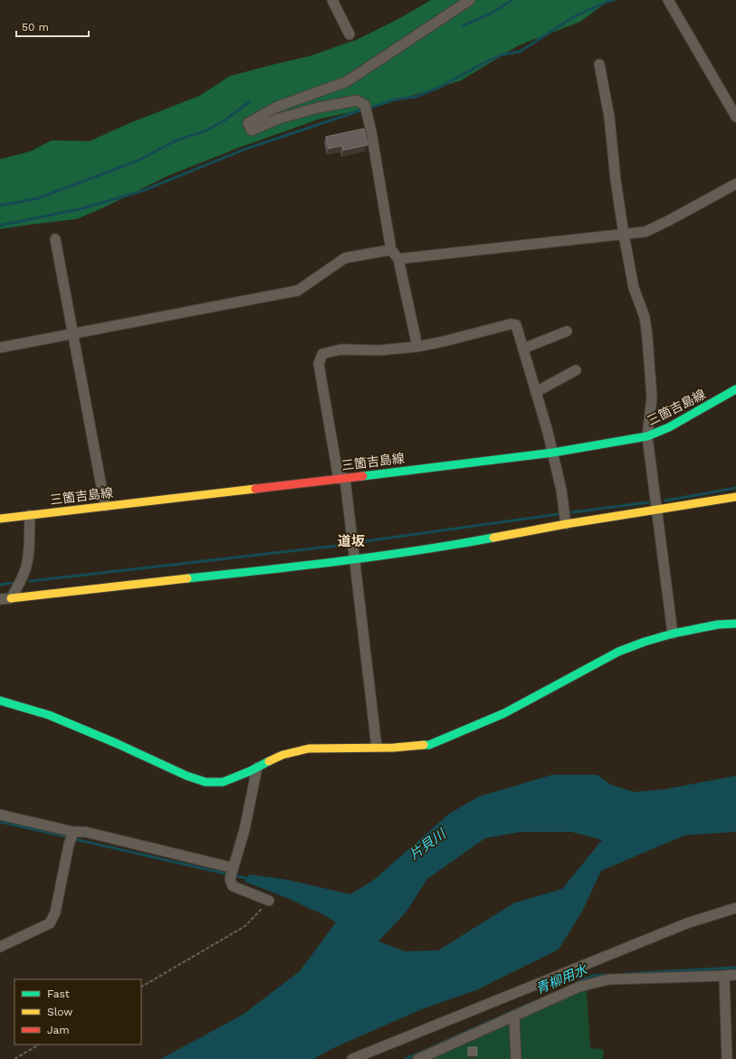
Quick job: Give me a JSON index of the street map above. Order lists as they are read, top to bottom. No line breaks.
{"streets":{"street":["三箇吉島線"]},"districts":["道坂"],"water":["片貝川","青柳用水"],"legend":["Fast","Slow","Jam"],"scale_bar":"50 m"}
